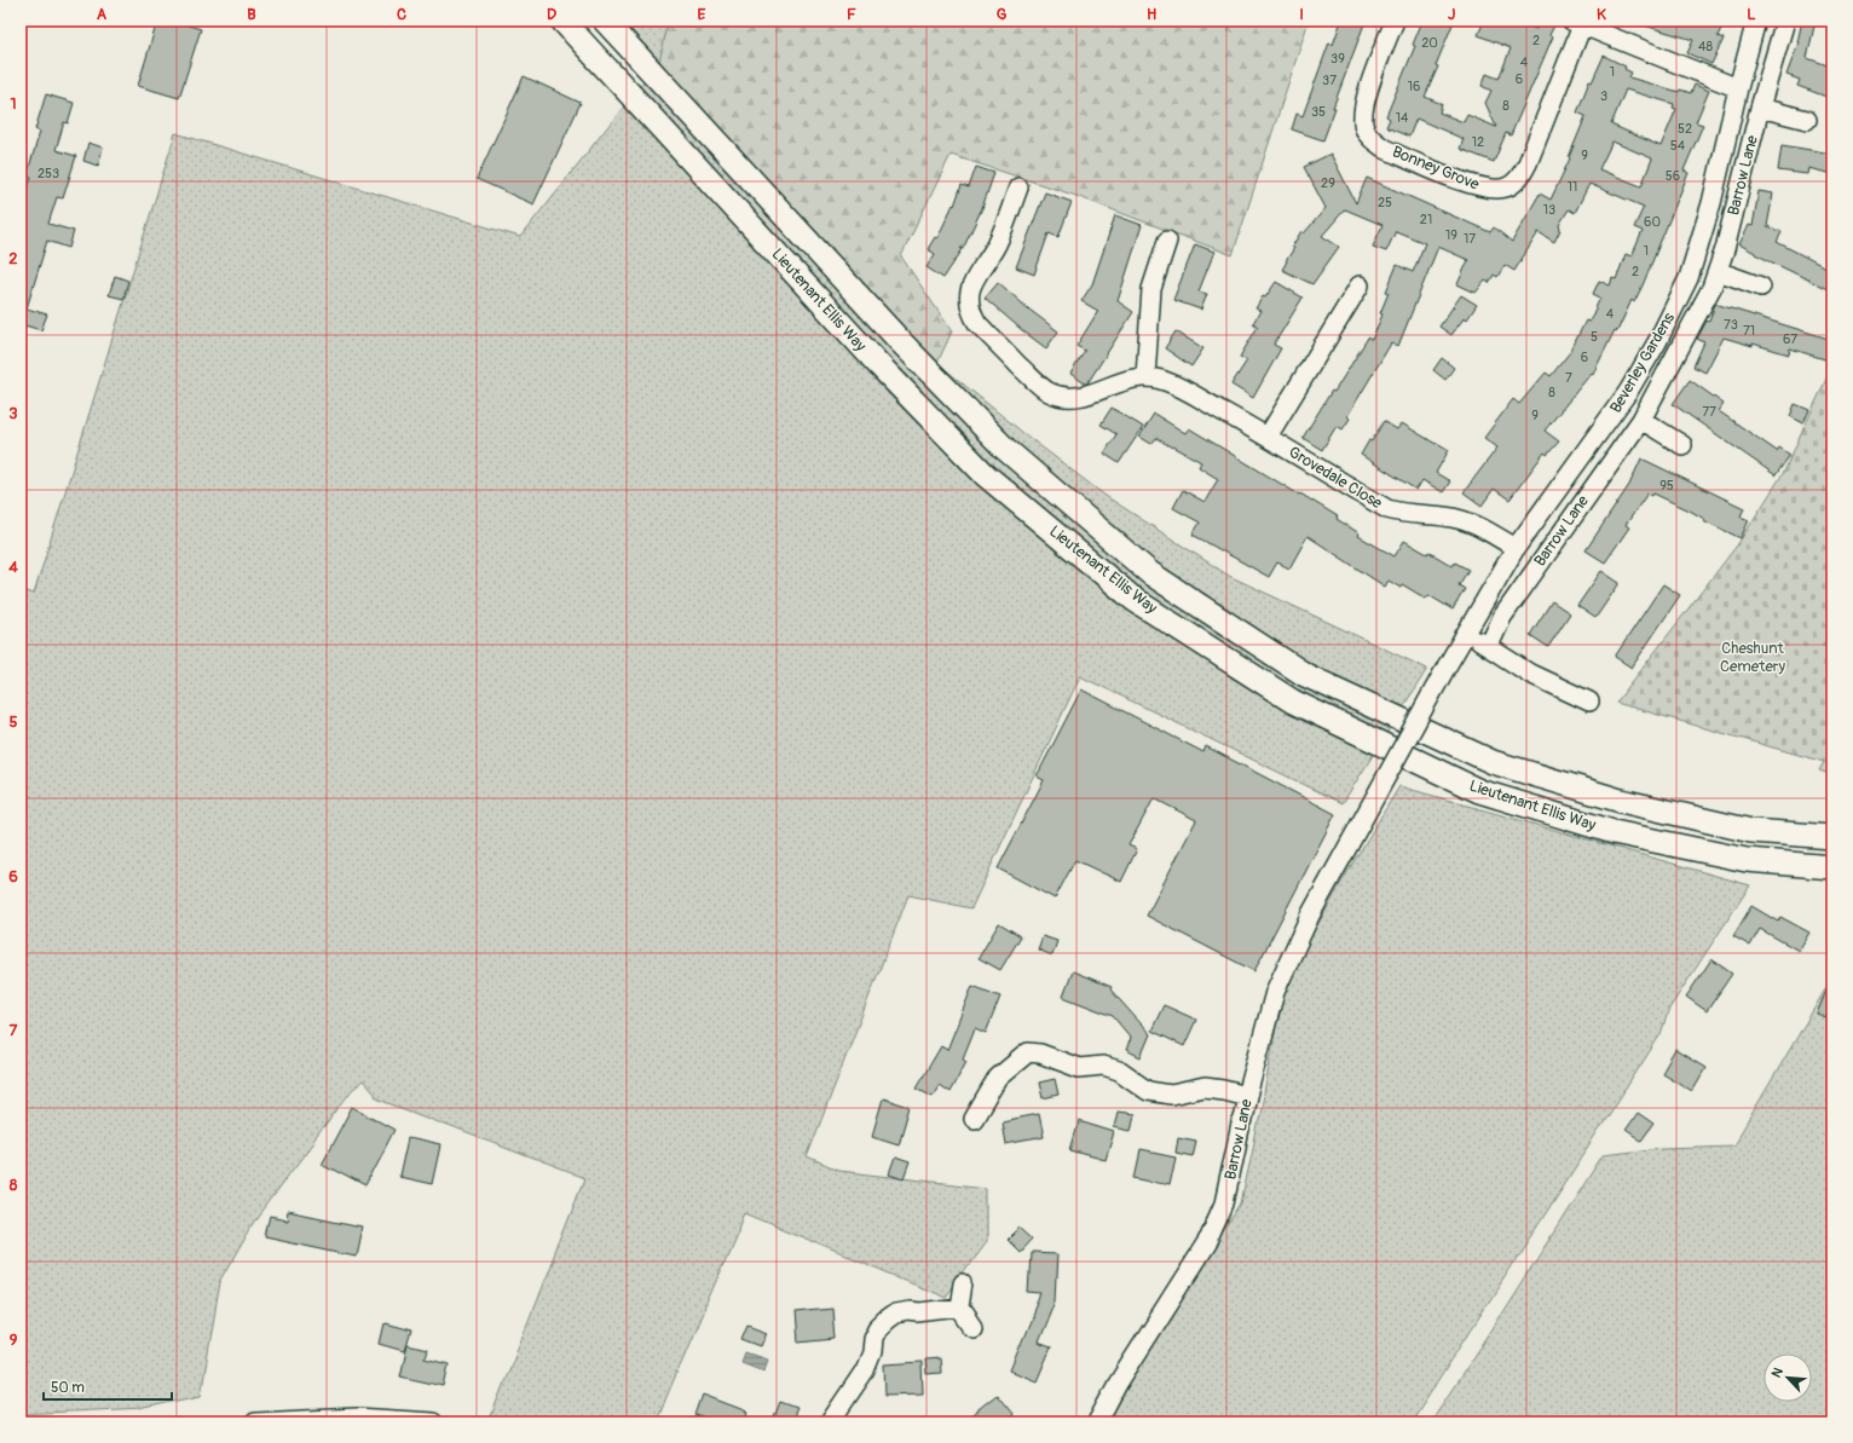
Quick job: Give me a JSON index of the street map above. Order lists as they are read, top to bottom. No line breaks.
{"streets":{"main road":["Lieutenant Ellis Way"],"street":["Bonney Grove","Barrow Lane","Beverley Gardens","Grovedale Close"]},"crossings":[["Bonney Grove","Beverley Gardens"],["Barrow Lane","Beverley Gardens"],["Beverley Gardens","Grovedale Close"]],"parks":["Cheshunt Cemetery"],"house_numbers":["2","20","48","39","4","1","6","37","16","3","8","35","14","52","12","54","9","253","56","29","11","25","13","21","60","19","17","1","2","4","73","71","5","67","6","7","8","77","9","95"],"scale_bar":"50 m","north":"top left","grid":{"columns":["A","B","C","D","E","F","G","H","I","J","K","L"],"rows":["1","2","3","4","5","6","7","8","9"]}}
